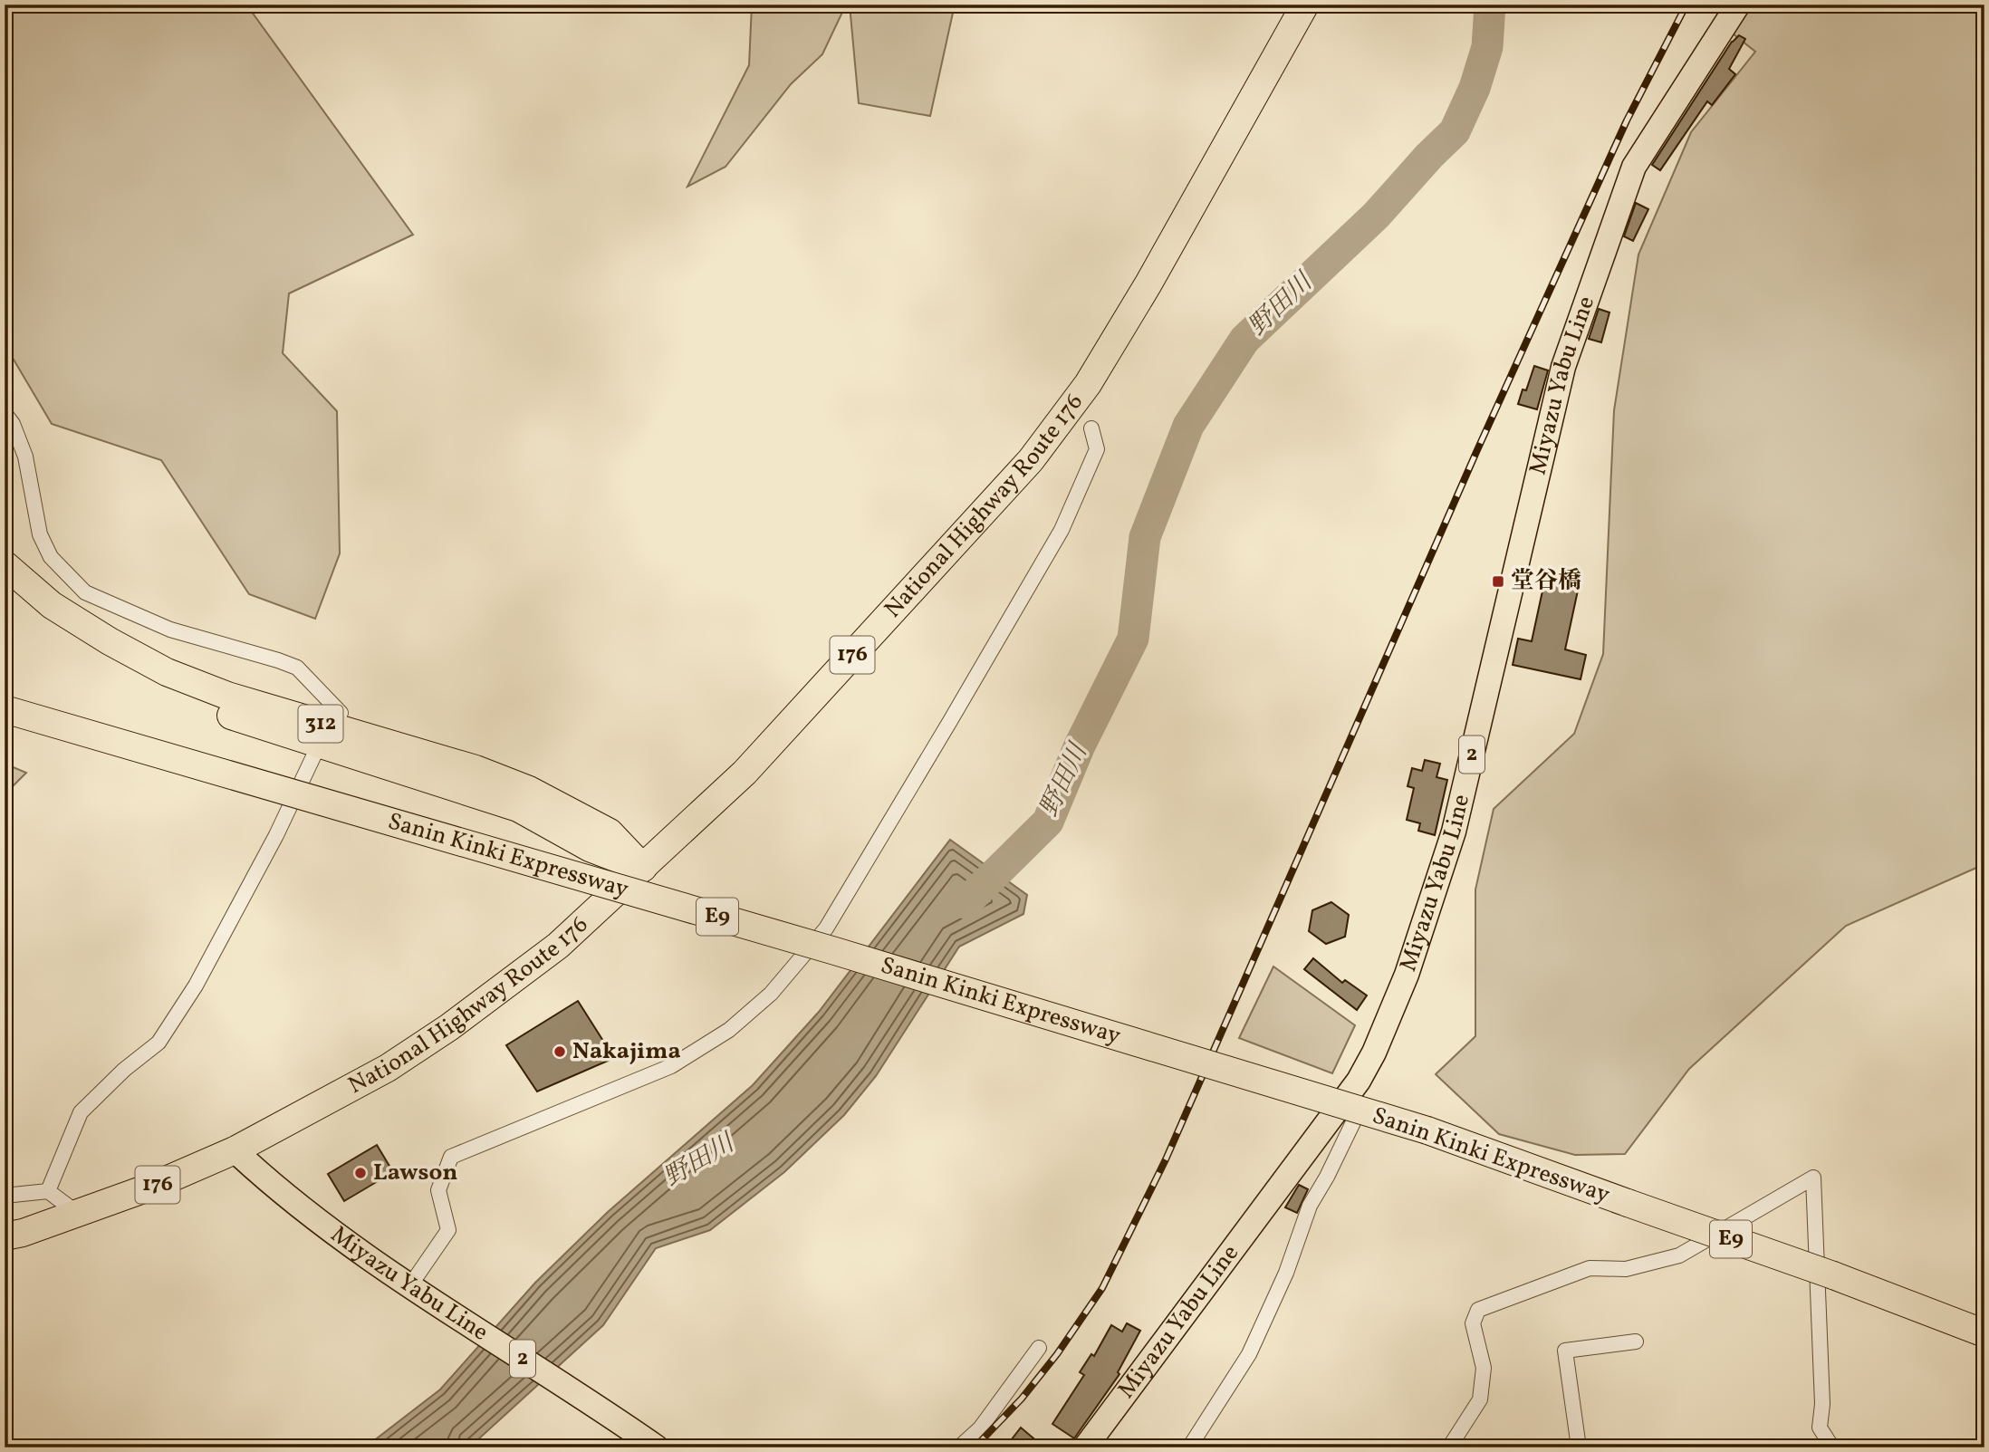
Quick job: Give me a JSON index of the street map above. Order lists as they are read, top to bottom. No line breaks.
{"streets":{"highway":["National Highway Route 176","176","312","Sanin Kinki Expressway","E9"],"main road":["Miyazu Yabu Line","2"]},"crossings":[["Miyazu Yabu Line","National Highway Route 176"],["National Highway Route 176","312"]],"water":["野田川"],"places":{"transit":["堂谷橋"],"other":["Nakajima","Lawson"]}}
